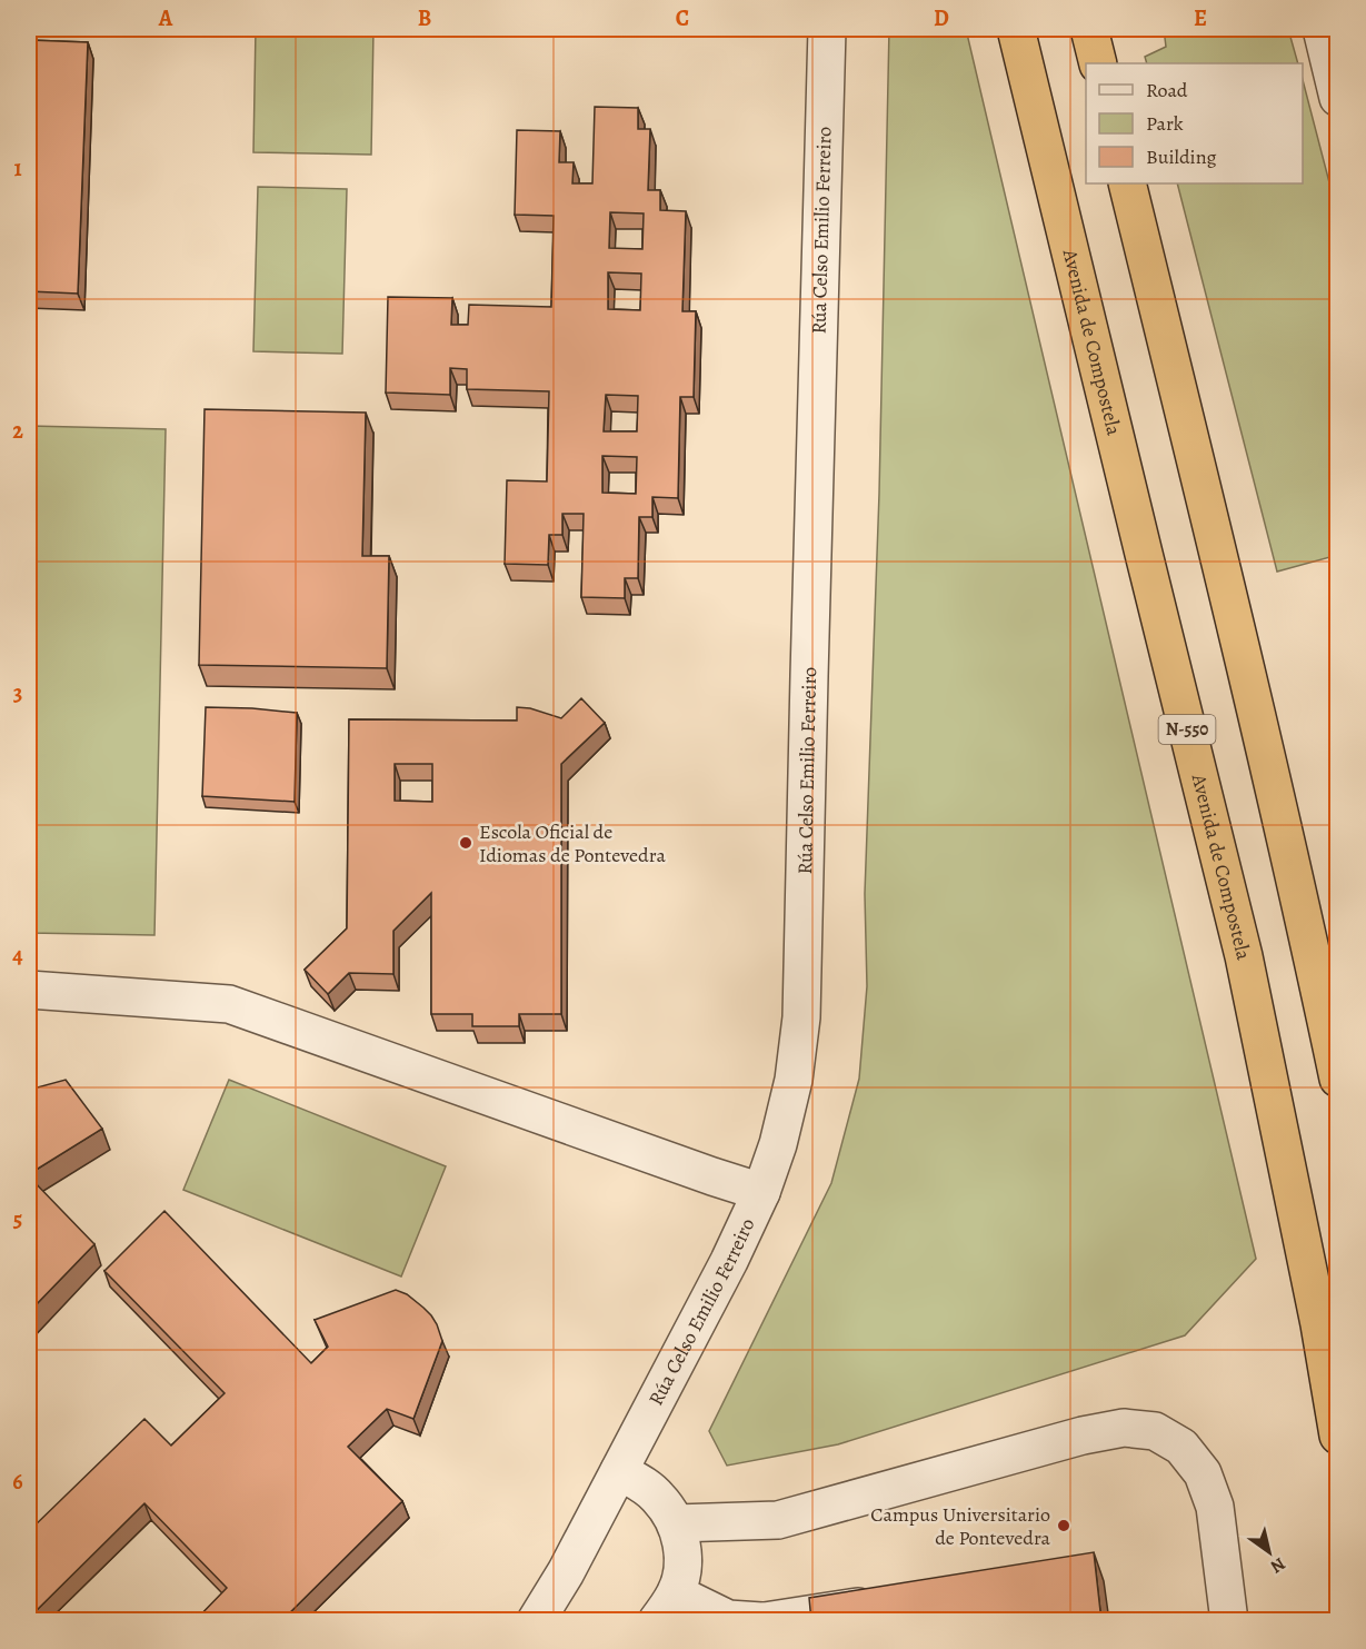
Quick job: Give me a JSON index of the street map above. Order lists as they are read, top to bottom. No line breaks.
{"streets":{"highway":["Avenida de Compostela","N-550"],"street":["Rúa Celso Emilio Ferreiro"]},"places":["Escola Oficial de Idiomas de Pontevedra","Campus Universitario de Pontevedra"],"legend":["Road","Park","Building"],"north":"bottom right","grid":{"columns":["A","B","C","D","E"],"rows":["1","2","3","4","5","6"]}}
